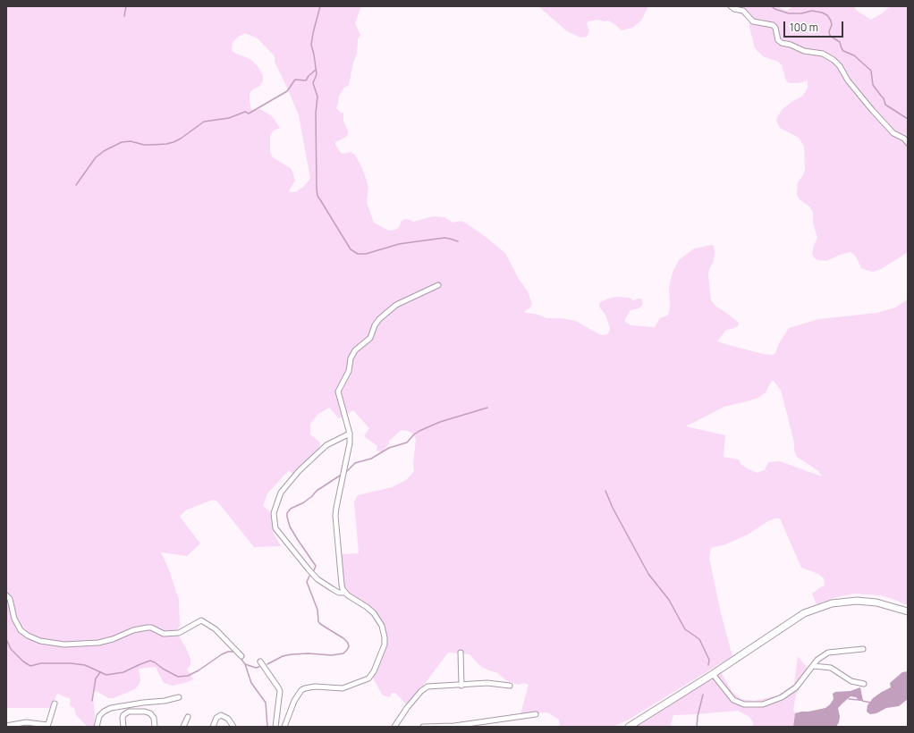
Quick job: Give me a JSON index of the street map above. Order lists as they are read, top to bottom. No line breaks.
{"scale_bar":"100 m"}
